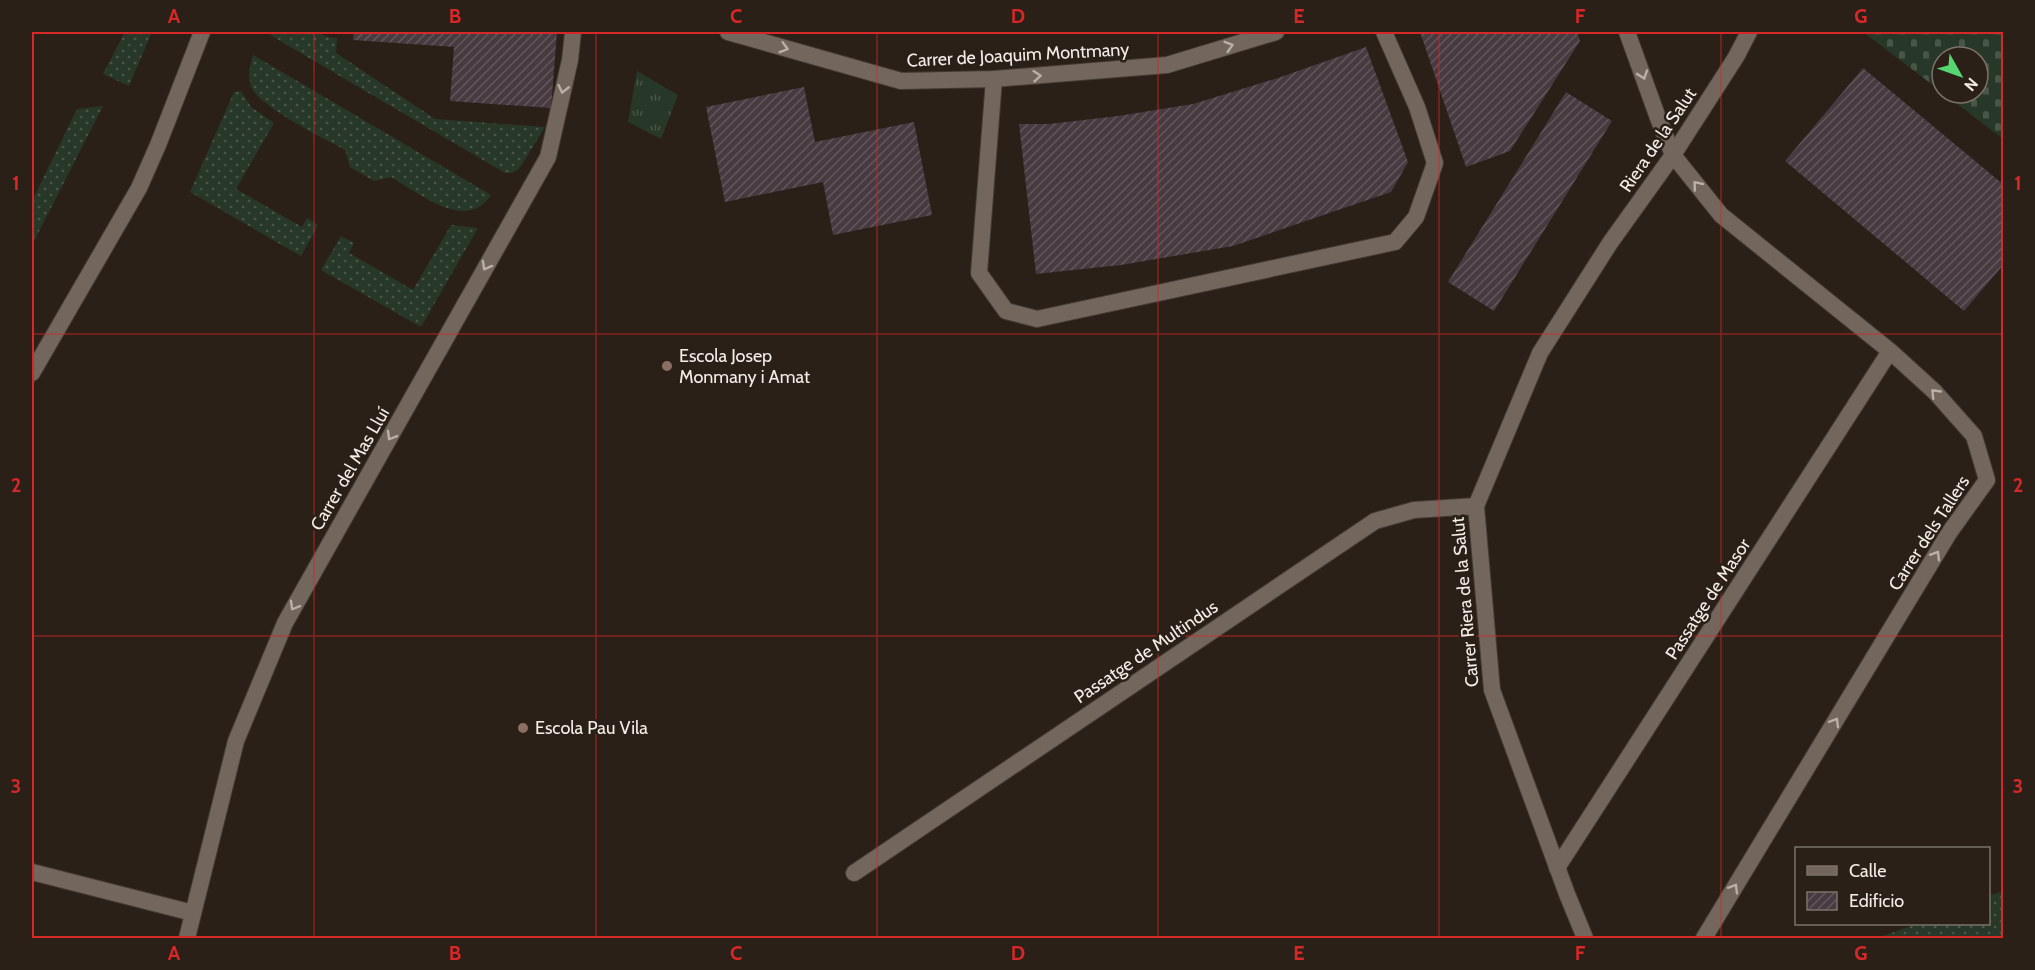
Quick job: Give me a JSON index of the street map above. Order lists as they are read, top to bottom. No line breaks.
{"streets":{"street":["Carrer de Joaquim Montmany","Riera de la Salut","Carrer del Mas Lluí","Carrer dels Tallers","Passatge de Masor","Carrer Riera de la Salut","Passatge de Multindus"]},"crossings":[["Riera de la Salut","Carrer dels Tallers"],["Riera de la Salut","Carrer Riera de la Salut"],["Carrer dels Tallers","Passatge de Masor"],["Passatge de Masor","Carrer Riera de la Salut"],["Carrer Riera de la Salut","Passatge de Multindus"]],"one_way":["Carrer de Joaquim Montmany","Carrer del Mas Lluí"],"places":["Escola Josep Monmany i Amat","Escola Pau Vila"],"legend":["Calle","Edificio"],"north":"bottom right","grid":{"columns":["A","B","C","D","E","F","G"],"rows":["1","2","3"]}}
